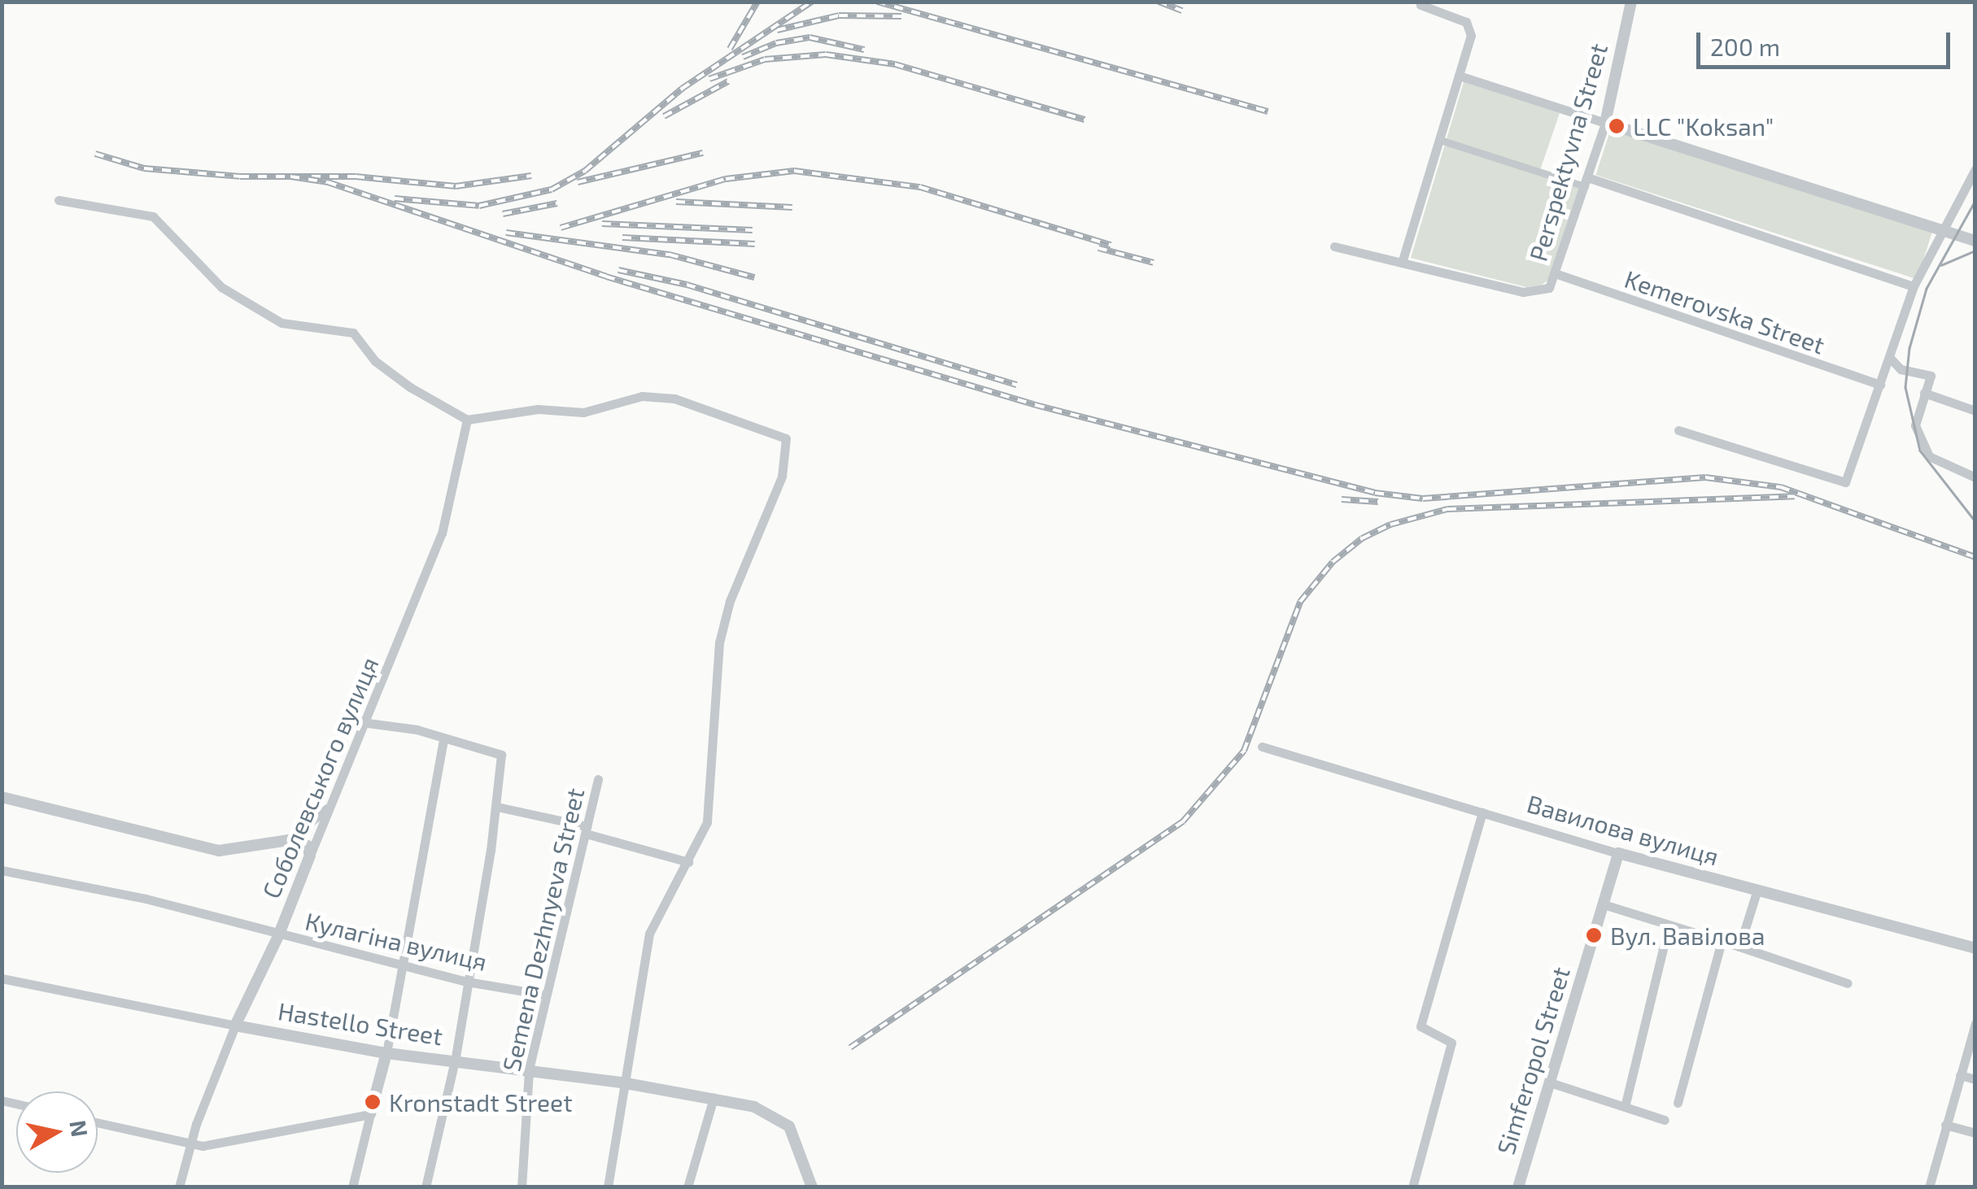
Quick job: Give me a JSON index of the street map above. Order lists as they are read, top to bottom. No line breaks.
{"streets":{"street":["Perspektyvna Street","Kemerovska Street","Соболевського вулиця","Вавилова вулиця","Semena Dezhnyeva Street","Кулагіна вулиця","Hastello Street","Simferopol Street"]},"crossings":[["Perspektyvna Street","Kemerovska Street"],["Соболевського вулиця","Кулагіна вулиця"],["Соболевського вулиця","Hastello Street"],["Вавилова вулиця","Simferopol Street"],["Semena Dezhnyeva Street","Кулагіна вулиця"],["Semena Dezhnyeva Street","Hastello Street"]],"places":["LLC \"Koksan\"","Вул. Вавілова","Kronstadt Street"],"scale_bar":"200 m","north":"right"}
